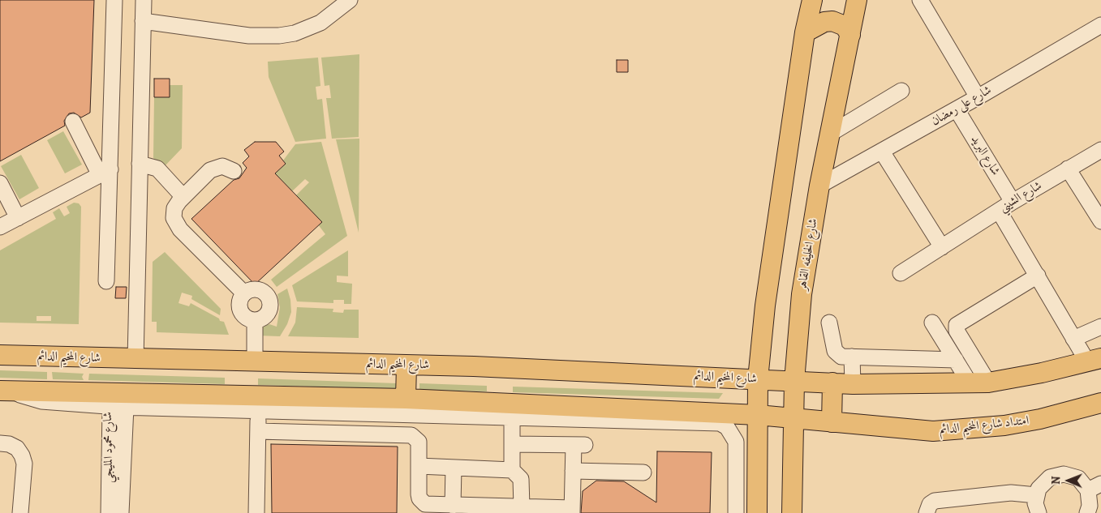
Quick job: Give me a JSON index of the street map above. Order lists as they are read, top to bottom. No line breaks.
{"streets":{"main road":["شارع الخليفه القاهر","شارع المخيم الدائم","امتداد شارع المخيم الدائم"],"street":["شارع على رمضان","شارع البريد","شارع الشيني","شارع محمود المليجي"]},"crossings":[["شارع على رمضان","شارع البريد"],["شارع على رمضان","شارع الخليفه القاهر"],["شارع البريد","شارع الشيني"],["شارع الخليفه القاهر","شارع المخيم الدائم"],["شارع الخليفه القاهر","امتداد شارع المخيم الدائم"]],"north":"left"}
